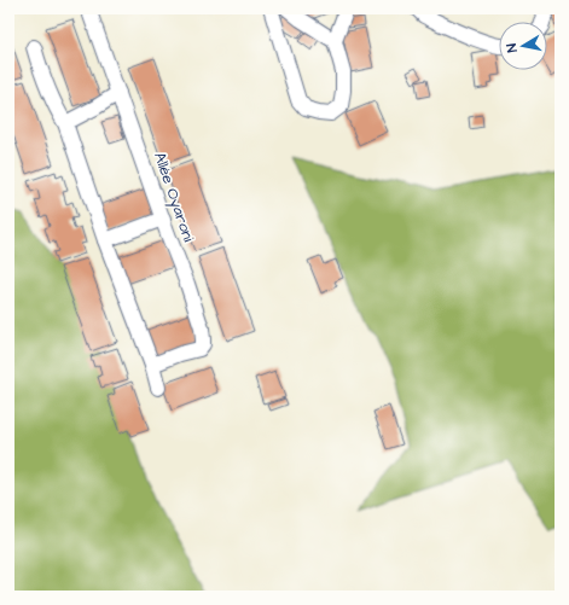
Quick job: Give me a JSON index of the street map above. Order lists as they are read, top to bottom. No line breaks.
{"streets":{"street":["Allée Oyaroni"]},"north":"left"}
